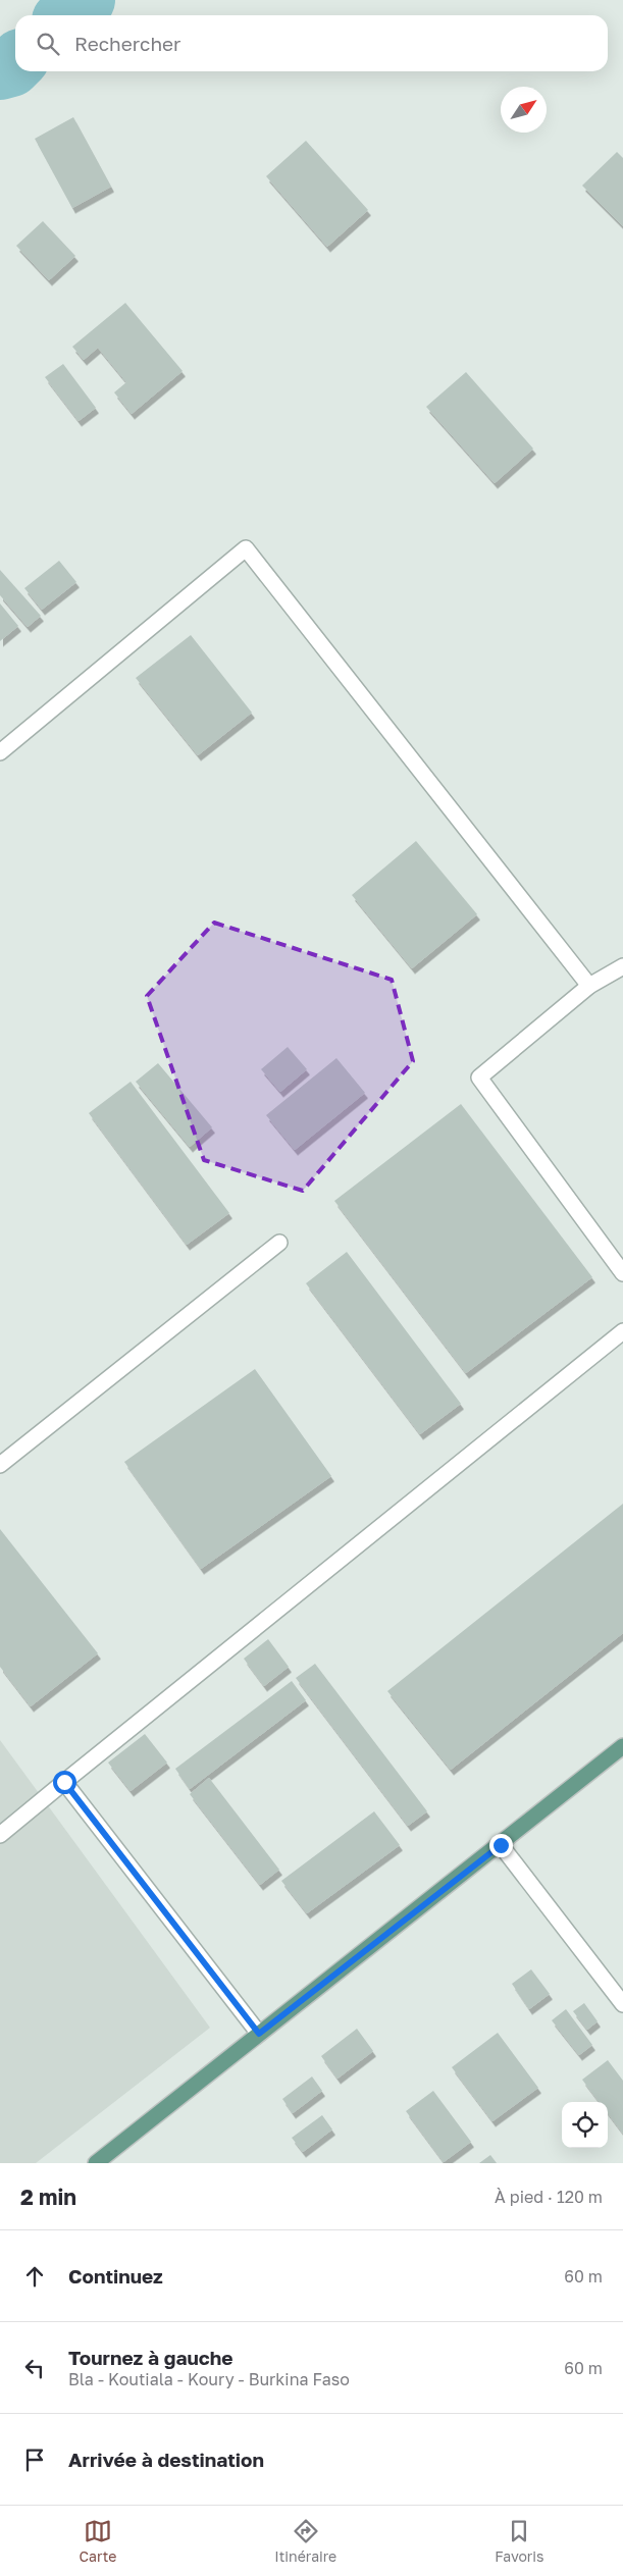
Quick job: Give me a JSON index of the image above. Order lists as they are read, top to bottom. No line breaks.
{"north":"top right","page":{"search":"Rechercher","heading":["2 min","À pied · 120 m"],"list":[["Continuez","60 m"],["Tournez à gauche","Bla - Koutiala - Koury - Burkina Faso","60 m"],"Arrivée à destination"],"nav":["Carte","Itinéraire","Favoris"]}}
